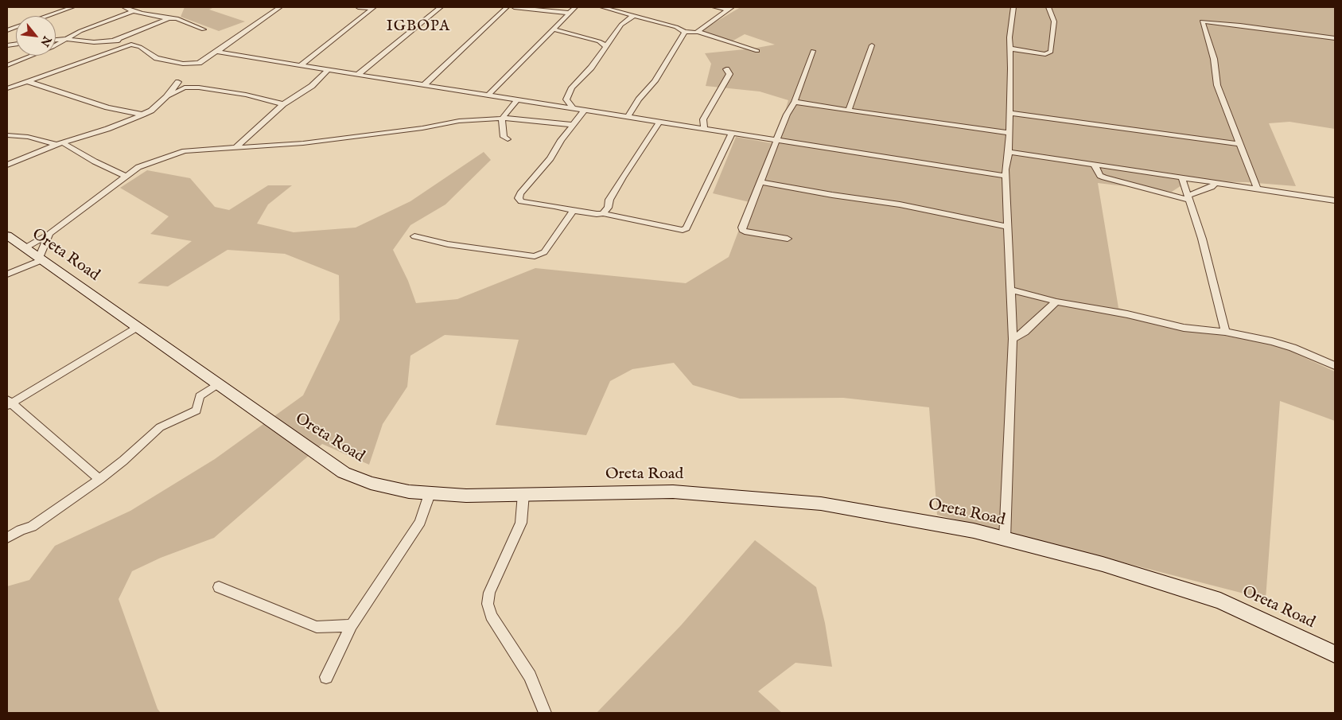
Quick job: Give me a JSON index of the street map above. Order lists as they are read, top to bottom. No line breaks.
{"streets":{"street":["Oreta Road"]},"districts":["IGBOPA"],"north":"bottom right"}
